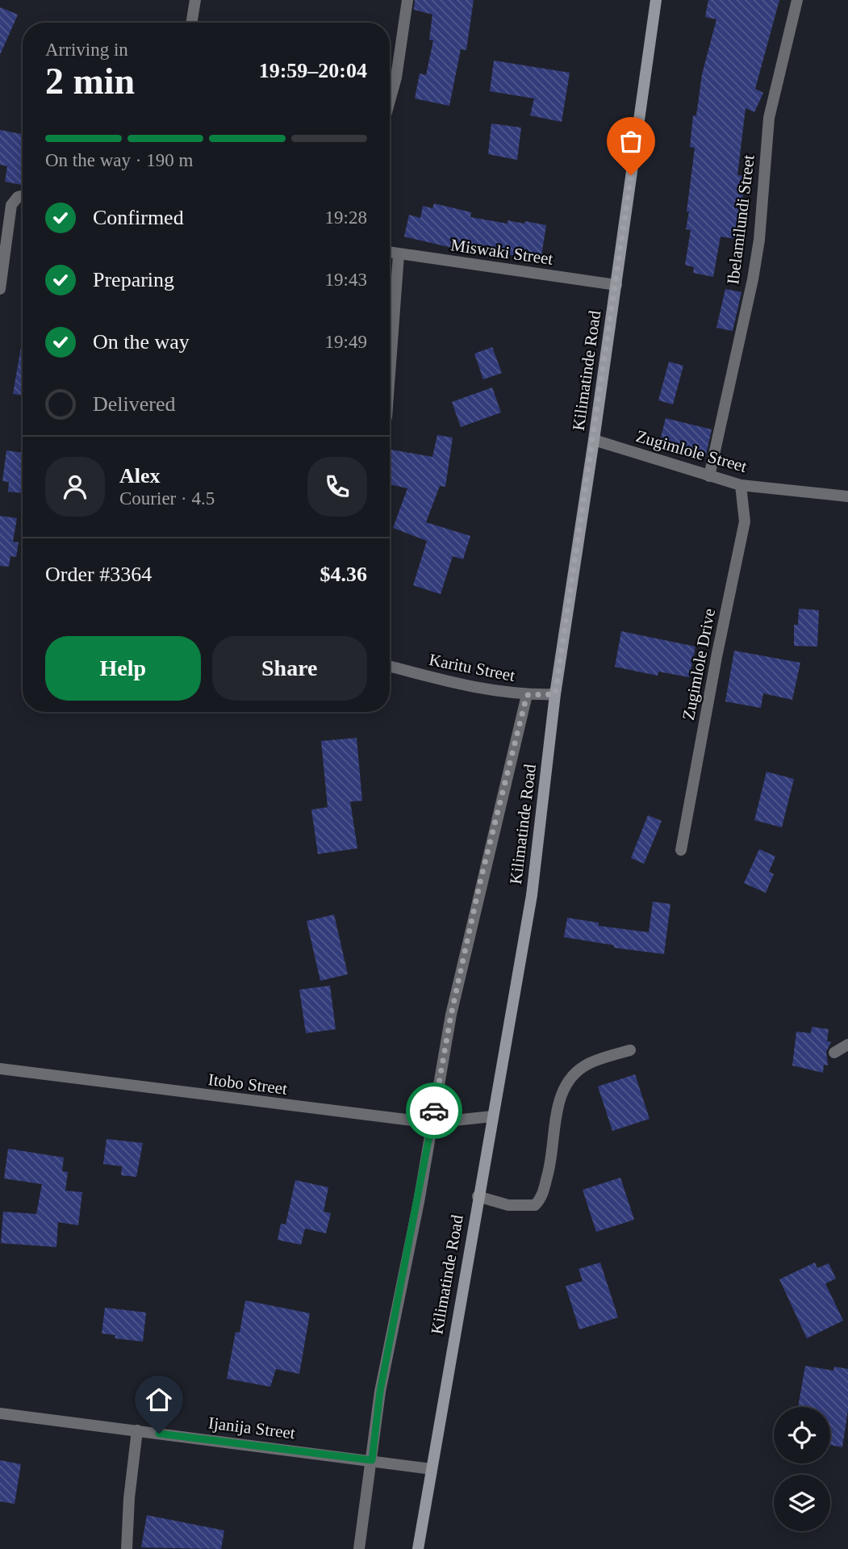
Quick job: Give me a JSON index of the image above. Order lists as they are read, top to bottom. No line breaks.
{"streets":{"main road":["Kilimatinde Road"],"street":["Ibelamilundi Street","Miswaki Street","Zugimlole Street","Zugimlole Drive","Karitu Street","Itobo Street","Ijanija Street"]},"crossings":[["Ibelamilundi Street","Zugimlole Street"],["Miswaki Street","Kilimatinde Road"],["Kilimatinde Road","Zugimlole Street"],["Kilimatinde Road","Karitu Street"],["Kilimatinde Road","Itobo Street"],["Kilimatinde Road","Ijanija Street"],["Zugimlole Street","Zugimlole Drive"]],"page":{"heading":["2 min","Arriving in","19:59–20:04"],"panel":["Alex","Courier · 4.5","Order #3364","$4.36"],"bar":"On the way · 190 m","list":[["Confirmed","19:28"],["Preparing","19:43"],["On the way","19:49"],"Delivered"],"buttons":["Help","Share"]}}
